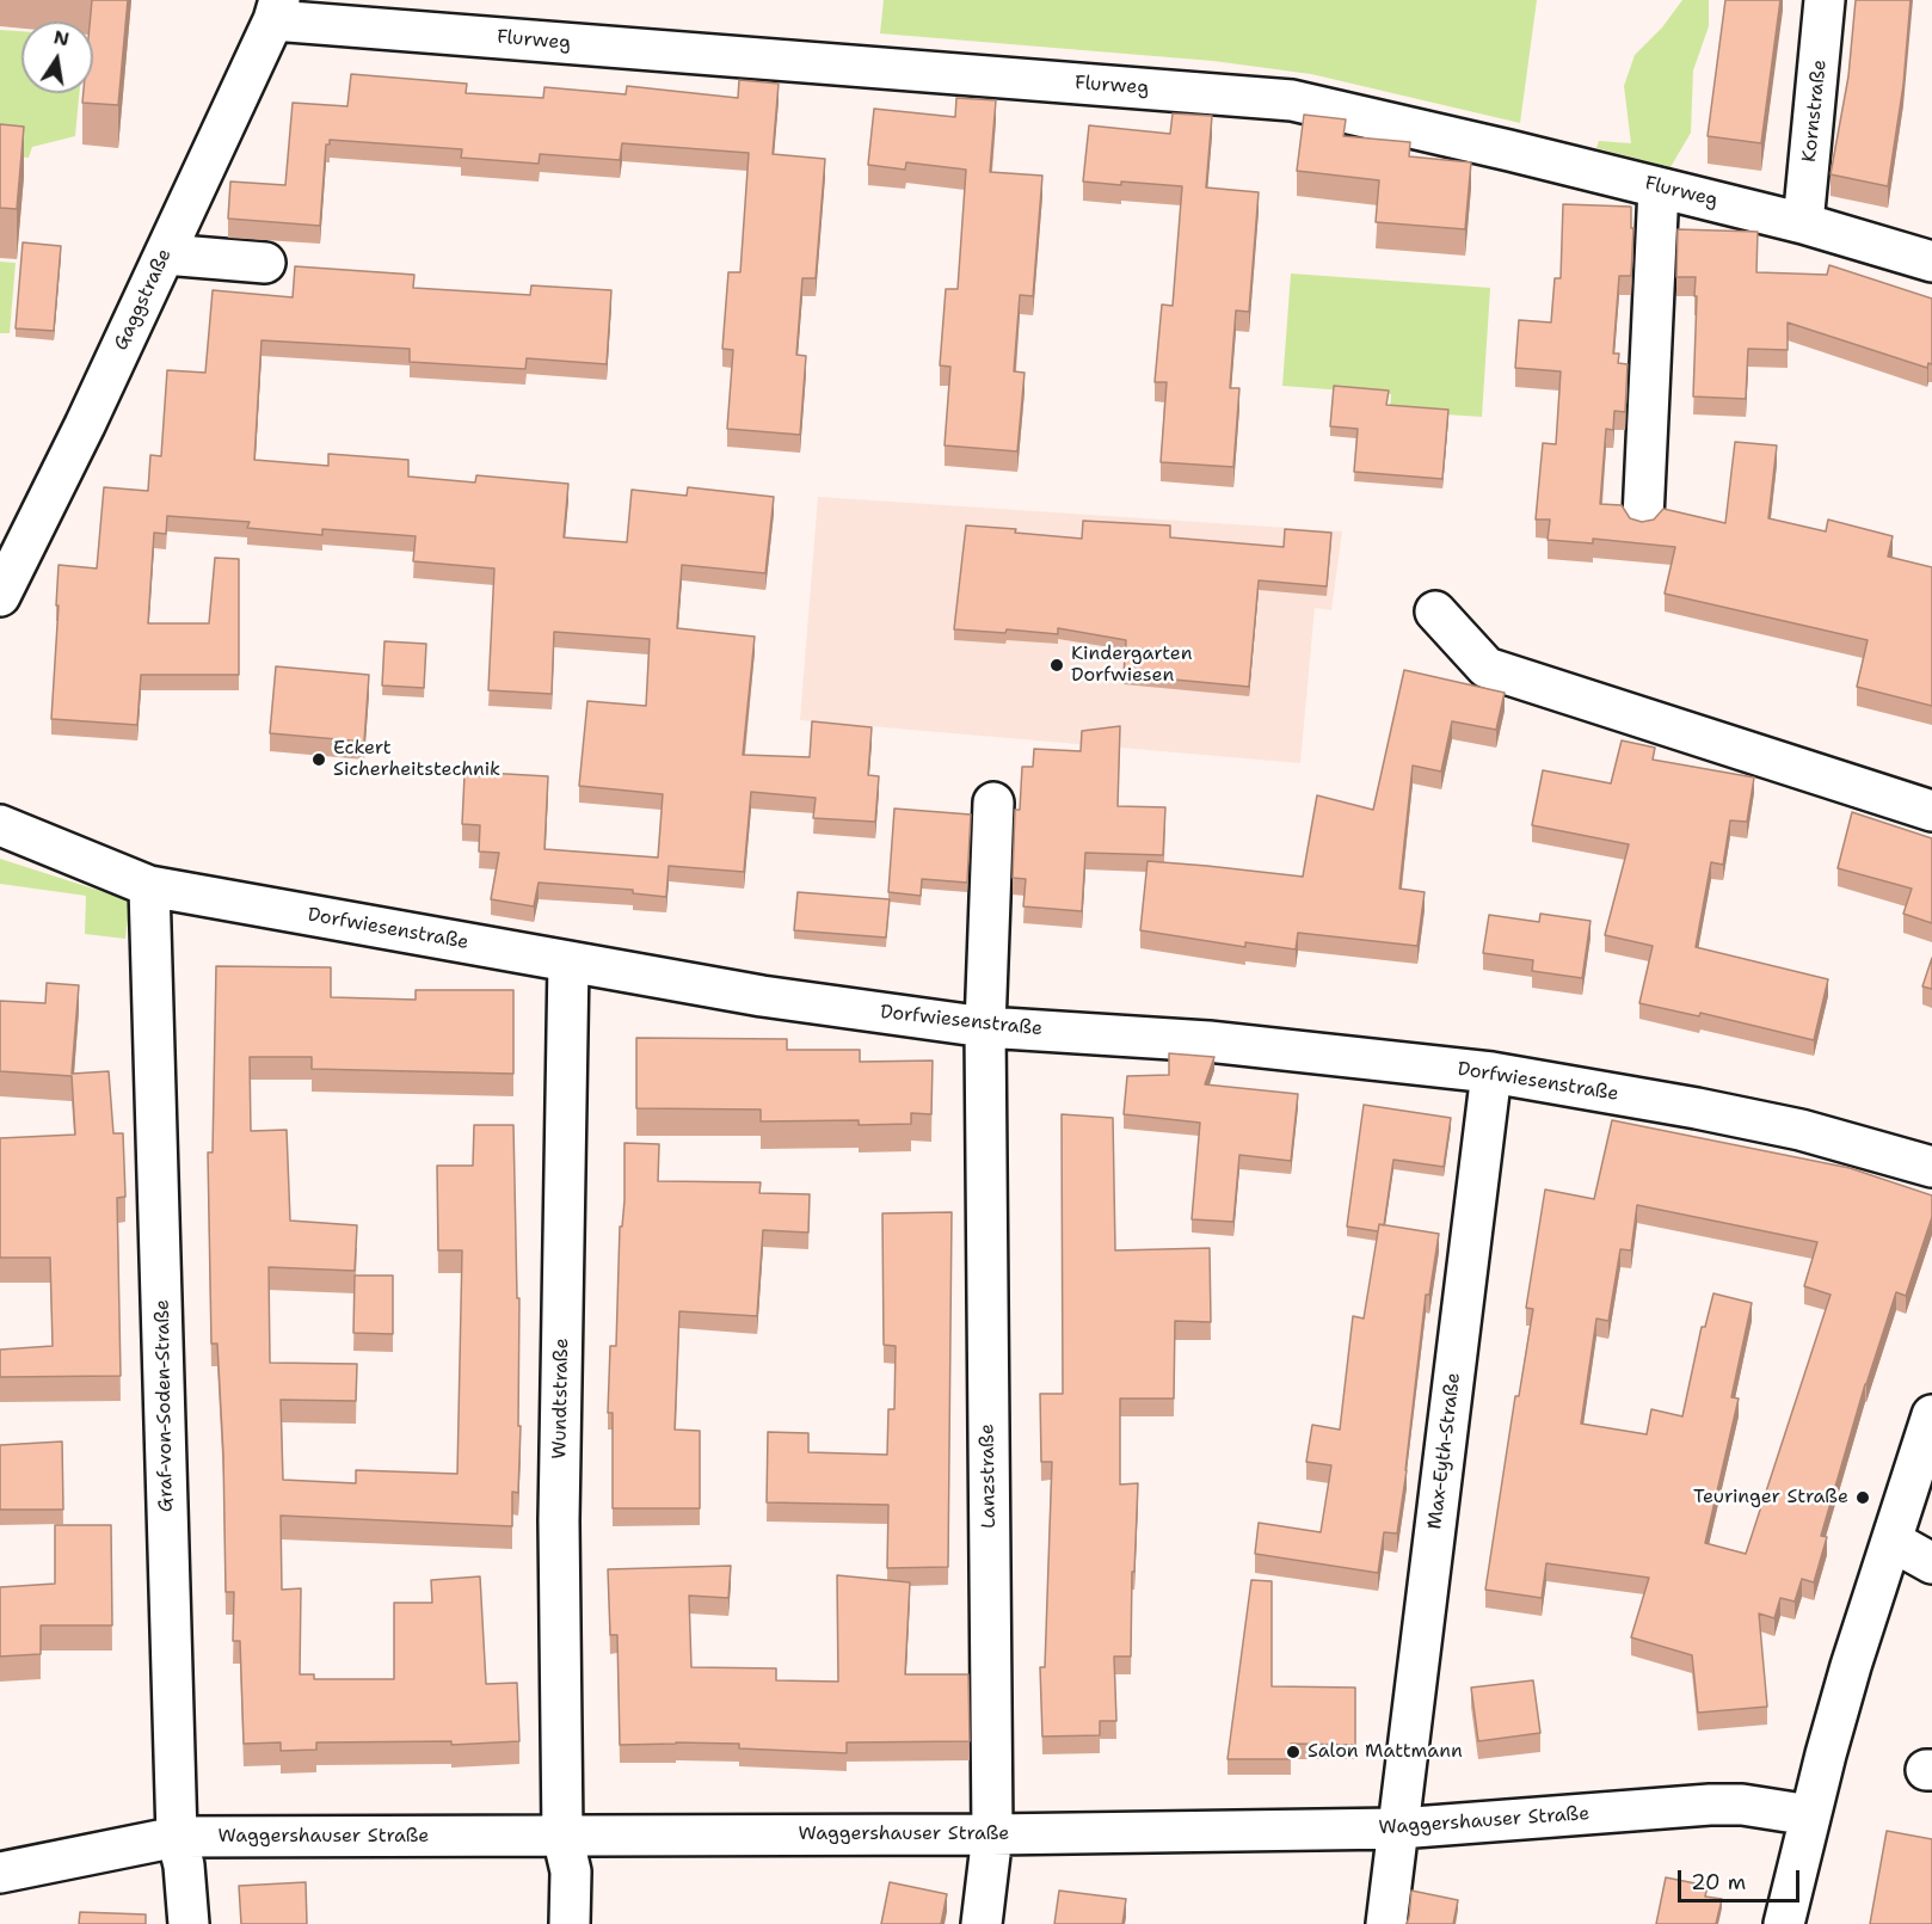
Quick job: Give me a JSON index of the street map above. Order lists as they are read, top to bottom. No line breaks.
{"streets":{"street":["Flurweg","Kornstraße","Gaggstraße","Dorfwiesenstraße","Wundtstraße","Graf-von-Soden-Straße","Max-Eyth-Straße","Lanzstraße","Waggershauser Straße"]},"crossings":[["Flurweg","Kornstraße"],["Flurweg","Gaggstraße"],["Dorfwiesenstraße","Wundtstraße"],["Dorfwiesenstraße","Graf-von-Soden-Straße"],["Dorfwiesenstraße","Max-Eyth-Straße"],["Dorfwiesenstraße","Lanzstraße"],["Wundtstraße","Waggershauser Straße"],["Graf-von-Soden-Straße","Waggershauser Straße"],["Max-Eyth-Straße","Waggershauser Straße"],["Lanzstraße","Waggershauser Straße"]],"places":["Kindergarten Dorfwiesen","Eckert Sicherheitstechnik","Teuringer Straße","Salon Mattmann"],"scale_bar":"20 m","north":"top"}
